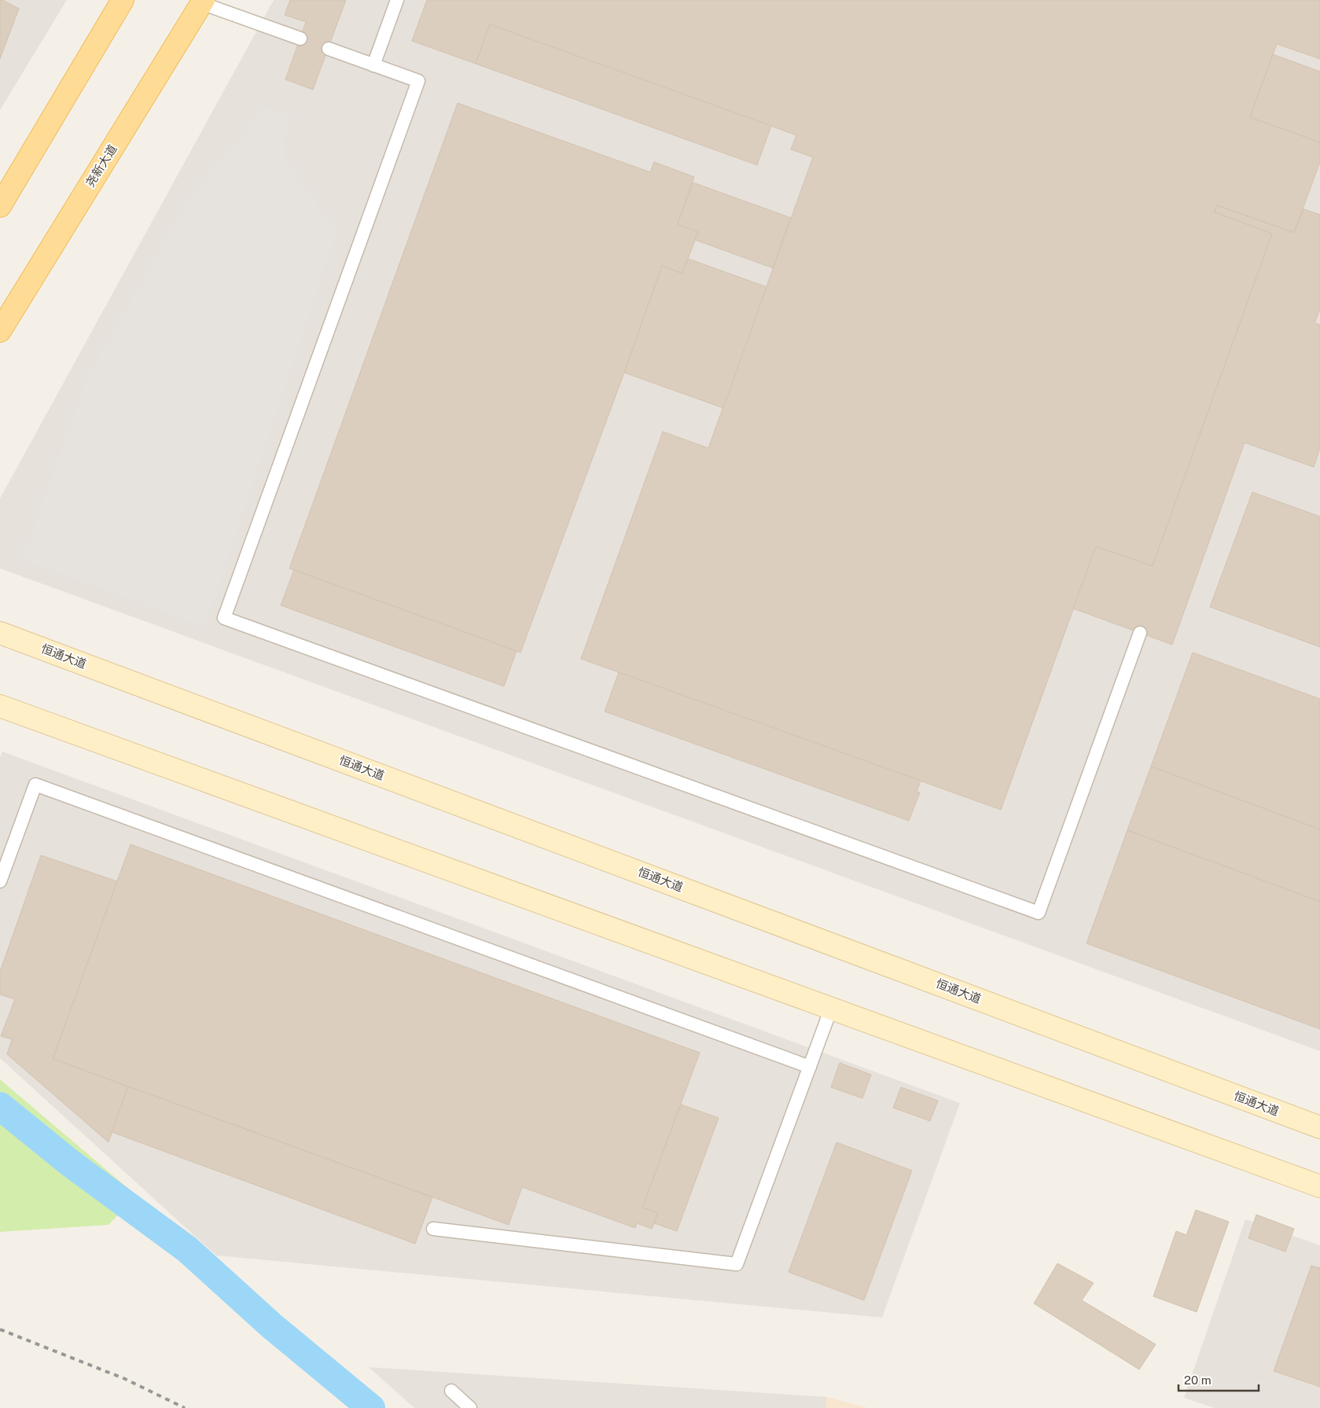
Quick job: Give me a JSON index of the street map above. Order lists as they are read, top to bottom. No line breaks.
{"streets":{"main road":["尧新大道","恒通大道"]},"scale_bar":"20 m"}
